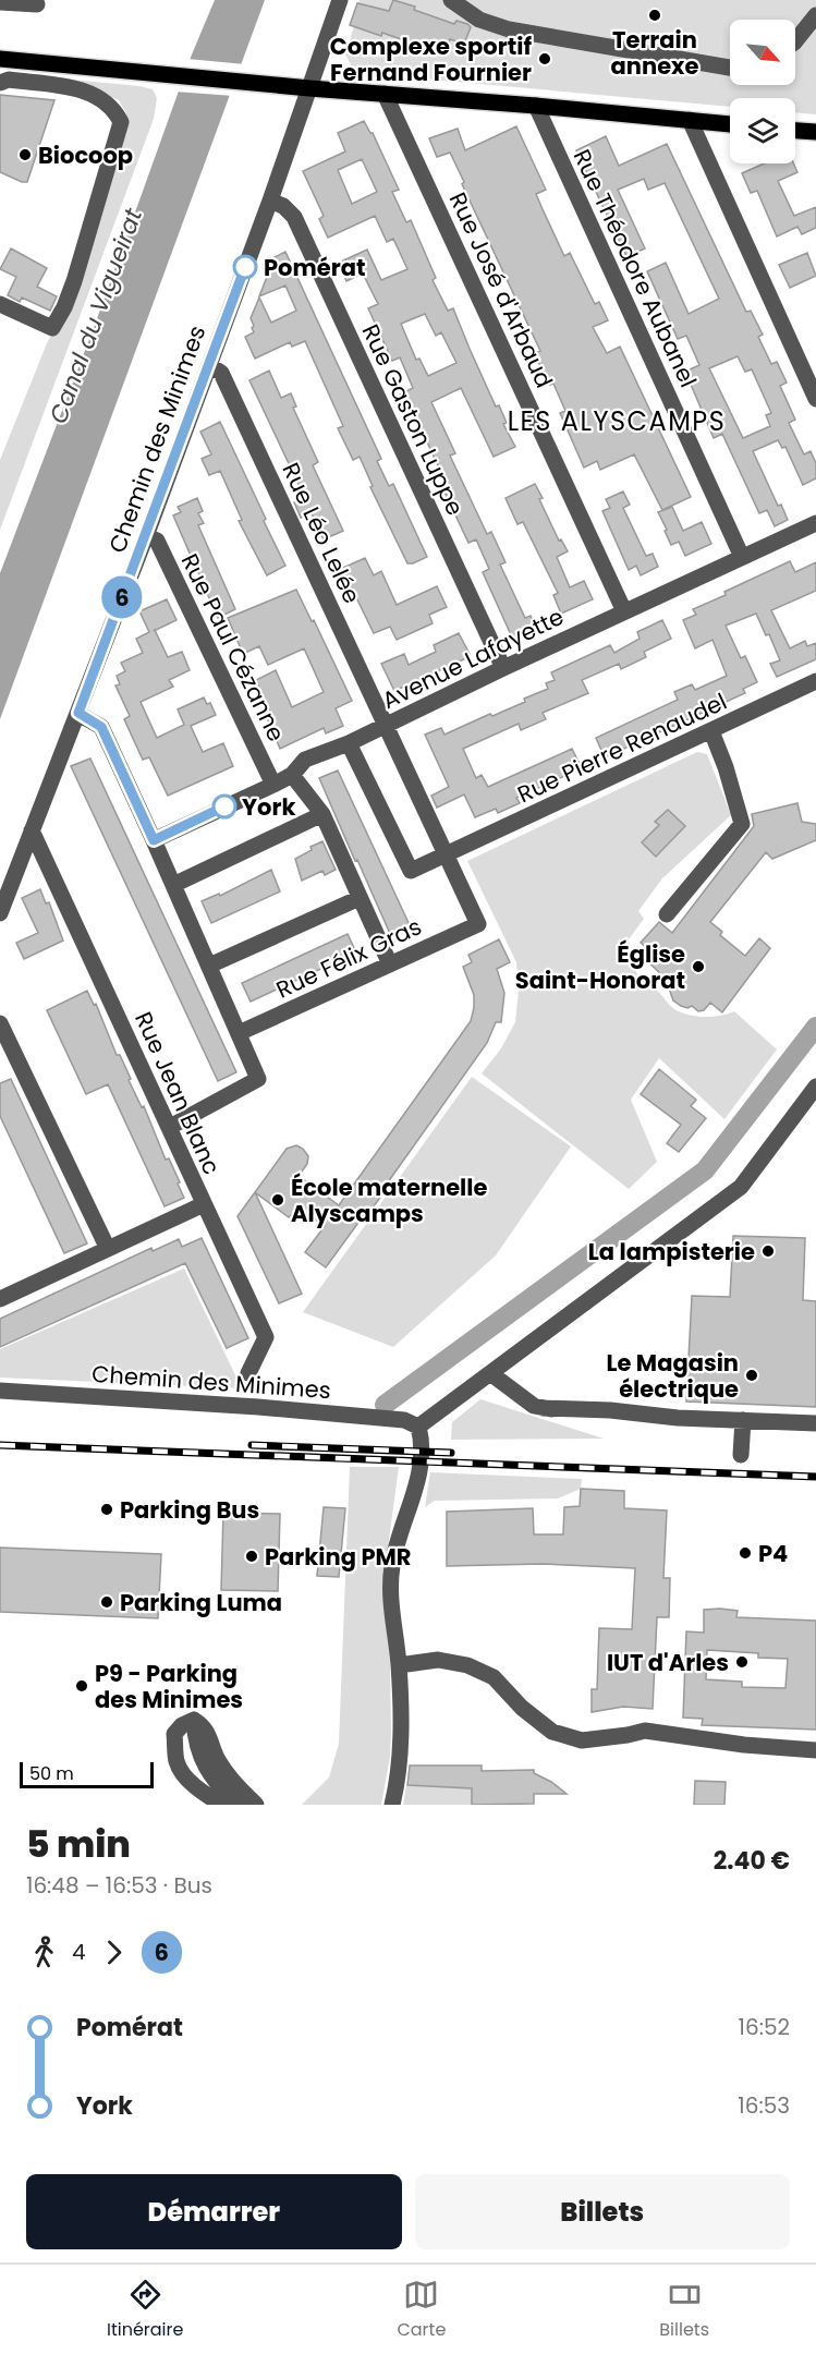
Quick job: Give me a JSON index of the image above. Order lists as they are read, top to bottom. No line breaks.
{"streets":{"street":["Rue Théodore Aubanel","Rue José d'Arbaud","Rue Gaston Luppe","Chemin des Minimes","Rue Léo Lelée","Rue Paul Cézanne","Avenue Lafayette","Rue Pierre Renaudel","Rue Félix Gras","Rue Jean Blanc"]},"crossings":[["Rue Théodore Aubanel","Avenue Lafayette"],["Rue José d'Arbaud","Avenue Lafayette"],["Rue Gaston Luppe","Chemin des Minimes"],["Rue Gaston Luppe","Avenue Lafayette"],["Chemin des Minimes","Rue Léo Lelée"],["Chemin des Minimes","Rue Paul Cézanne"],["Chemin des Minimes","Rue Jean Blanc"],["Rue Léo Lelée","Avenue Lafayette"],["Rue Léo Lelée","Rue Pierre Renaudel"],["Rue Léo Lelée","Rue Félix Gras"],["Rue Paul Cézanne","Avenue Lafayette"],["Avenue Lafayette","Rue Pierre Renaudel"]],"districts":["LES ALYSCAMPS"],"water":["Canal du Vigueirat"],"places":["Terrain annexe","Complexe sportif Fernand Fournier","Biocoop","Pomérat","York","Église Saint-Honorat","École maternelle Alyscamps","La lampisterie","Le Magasin électrique","Parking Bus","P4","Parking PMR","Parking Luma","IUT d'Arles","P9 - Parking des Minimes"],"lines":["bus line 6"],"scale_bar":"50 m","north":"bottom right","page":{"on_map":"6","scale":"50 m","heading":["5 min","16:48 – 16:53 · Bus","2.40 €"],"legs":["4","6"],"list":[{"name":"Pomérat","value":"16:52"},{"name":"York","value":"16:53"}],"buttons":["Démarrer","Billets"],"tabs":["Itinéraire","Carte","Billets"]}}
